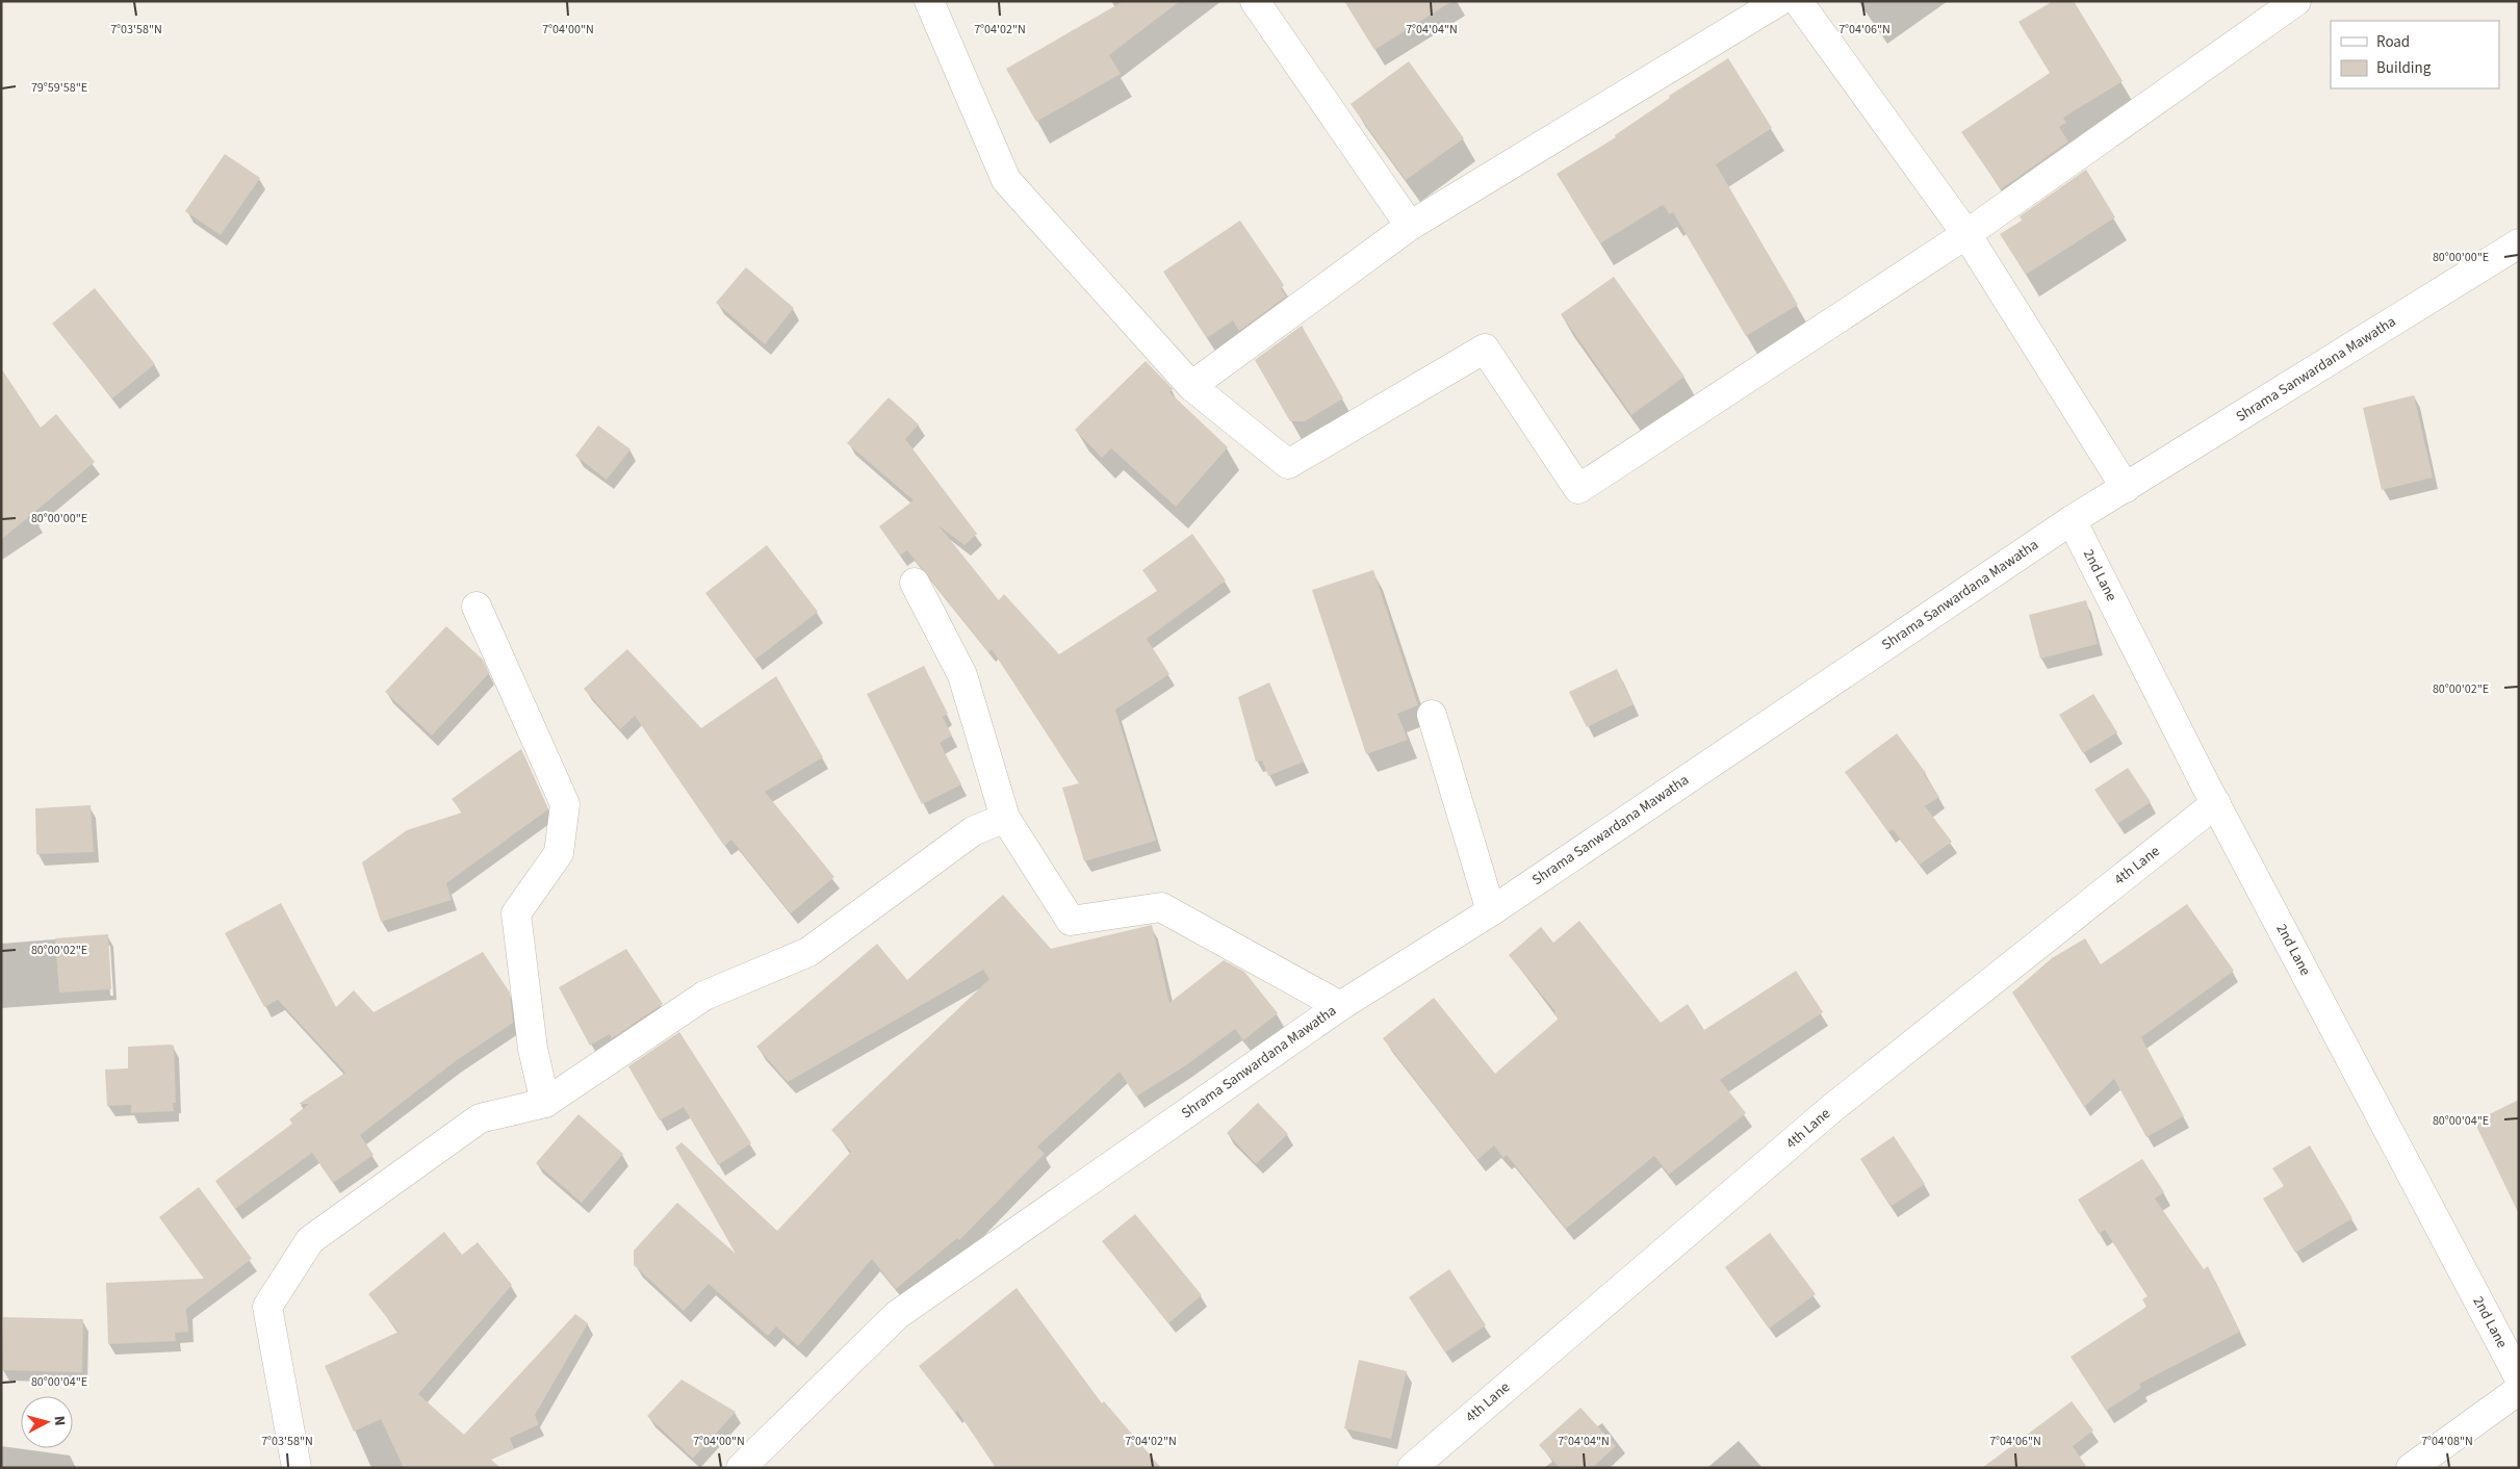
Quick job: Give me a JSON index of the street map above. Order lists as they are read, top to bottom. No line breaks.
{"streets":{"street":["Shrama Sanwardana Mawatha","2nd Lane","4th Lane"]},"crossings":[["Shrama Sanwardana Mawatha","2nd Lane"],["2nd Lane","4th Lane"]],"legend":["Road","Building"],"north":"right","coordinates":["7°03'58\"N","7°04'00\"N","7°04'02\"N","7°04'04\"N","7°04'06\"N","79°59'58\"E","80°00'00\"E","80°00'02\"E","80°00'04\"E","7°04'08\"N"]}
